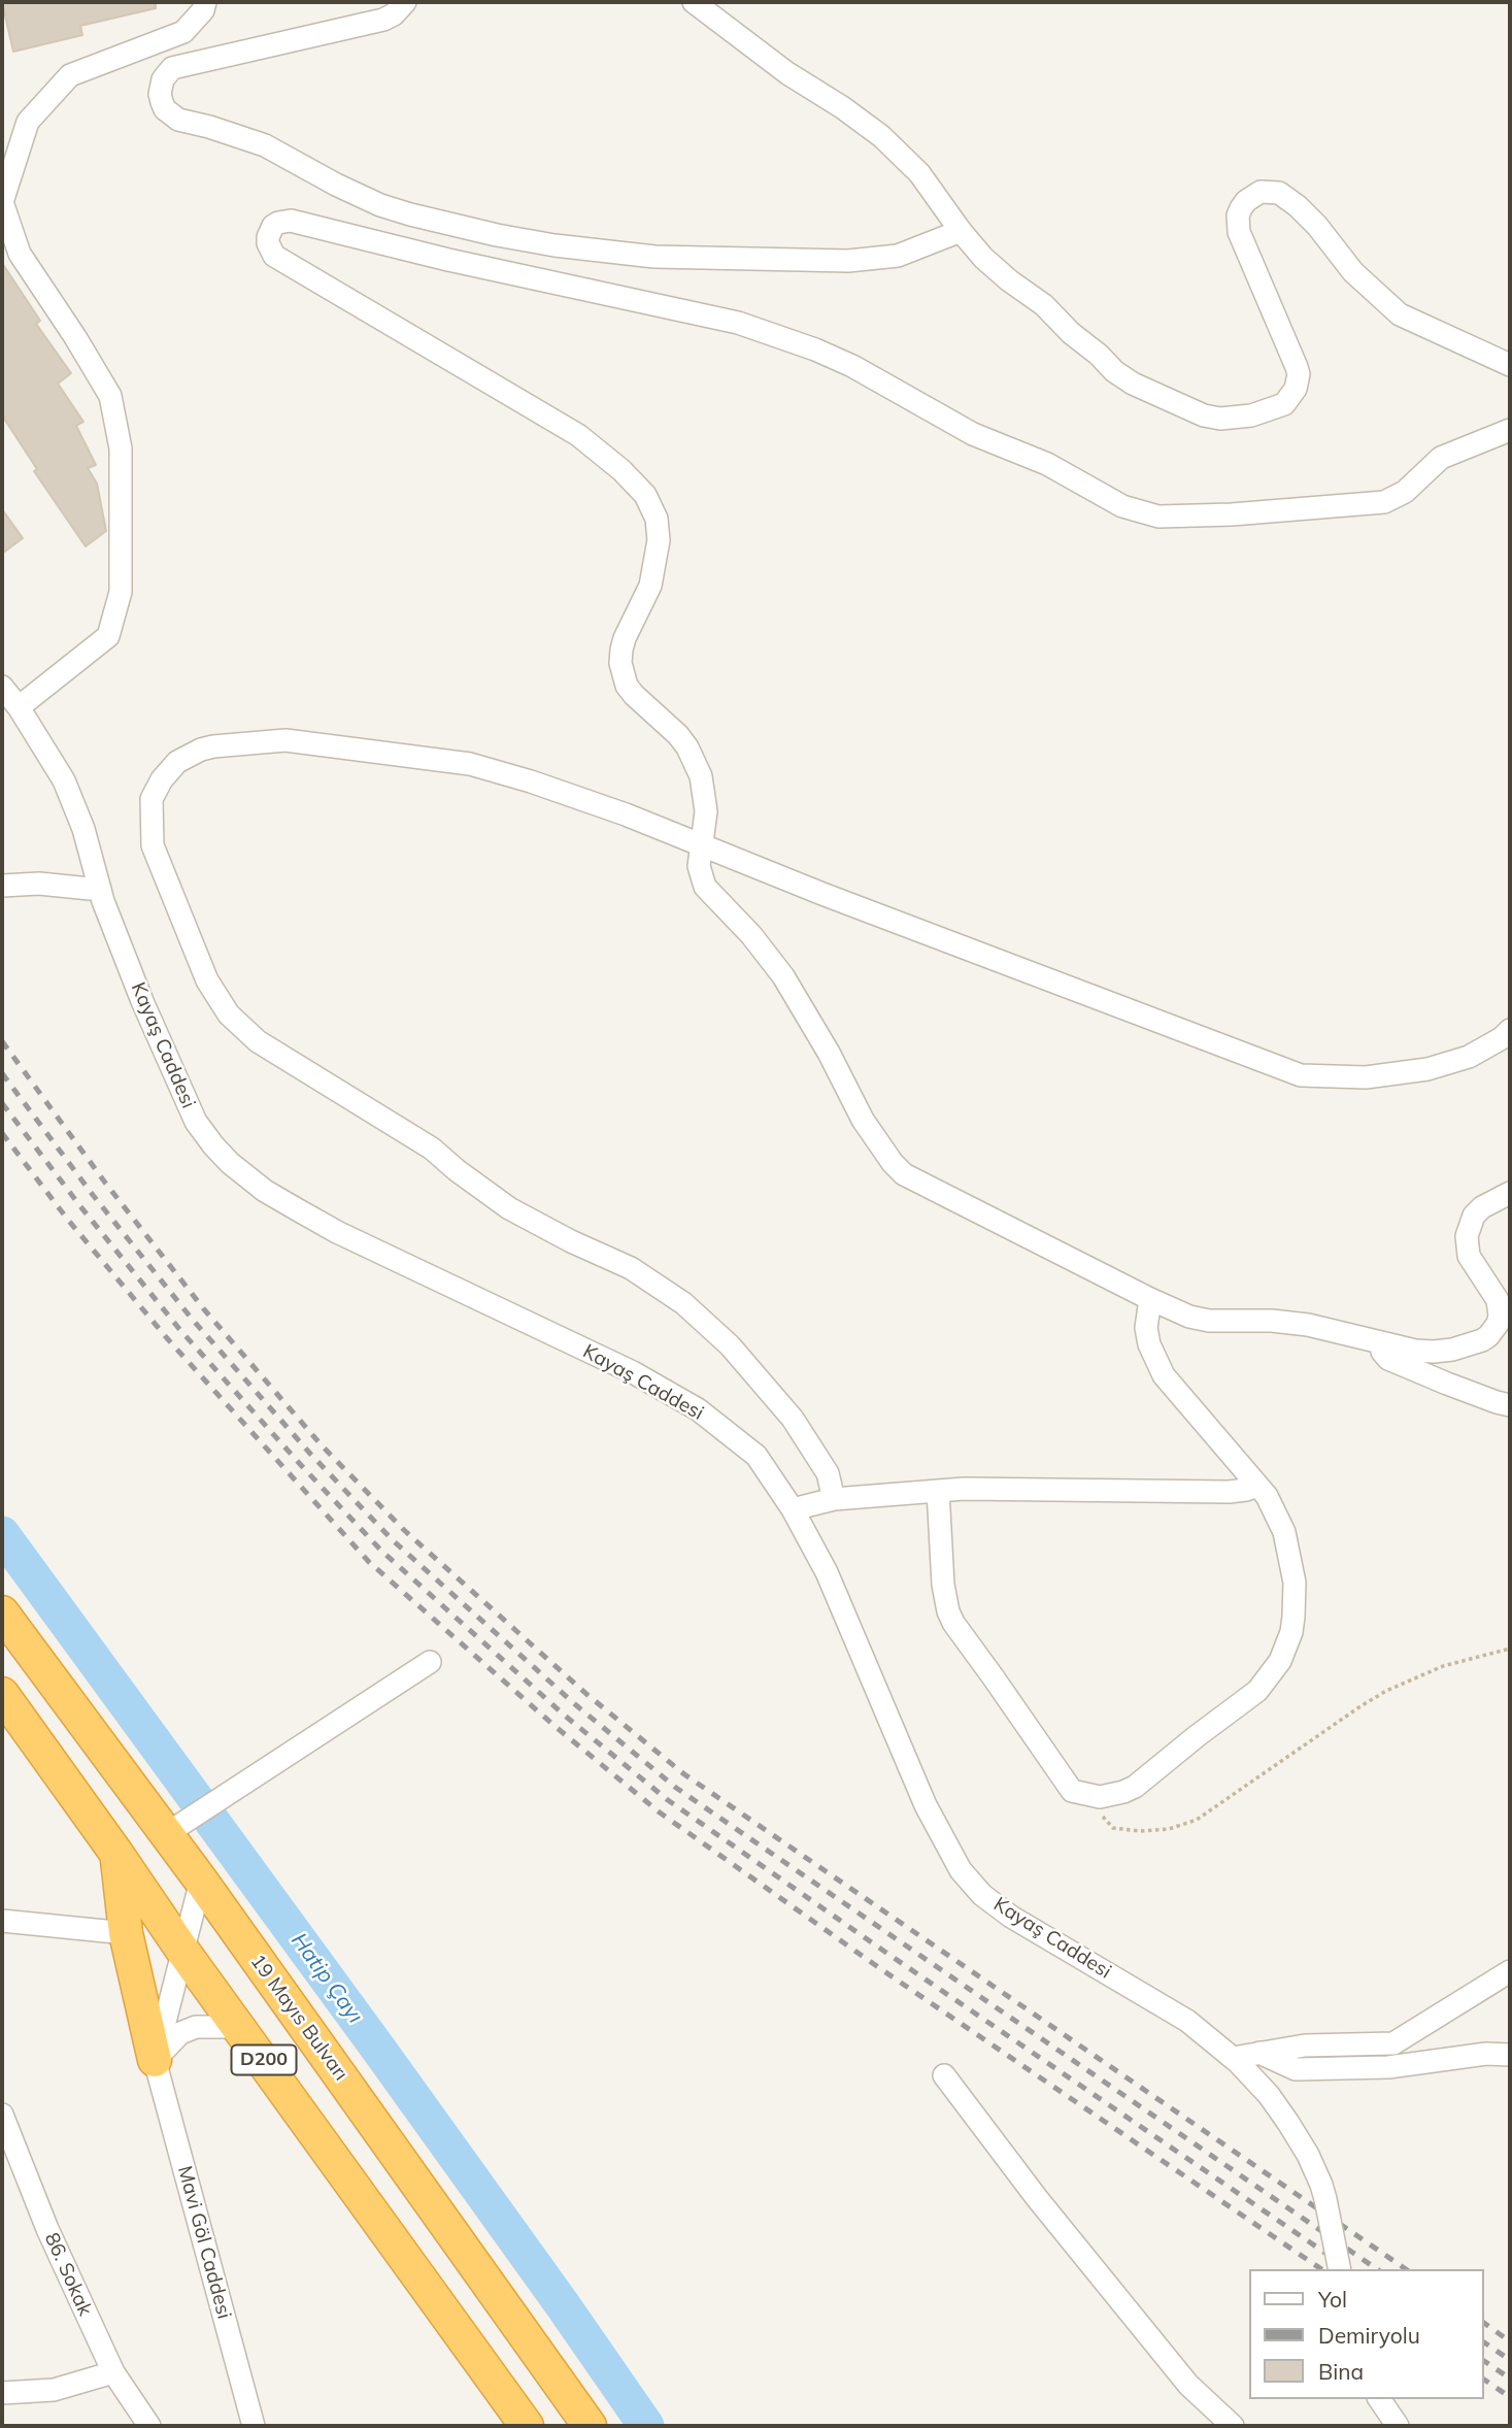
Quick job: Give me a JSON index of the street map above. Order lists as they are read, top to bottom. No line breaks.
{"streets":{"highway":["19 Mayıs Bulvarı","D200"],"street":["Kayaş Caddesi","Mavi Göl Caddesi","86. Sokak"]},"water":["Hatip Çayı"],"legend":["Yol","Demiryolu","Bina"]}
